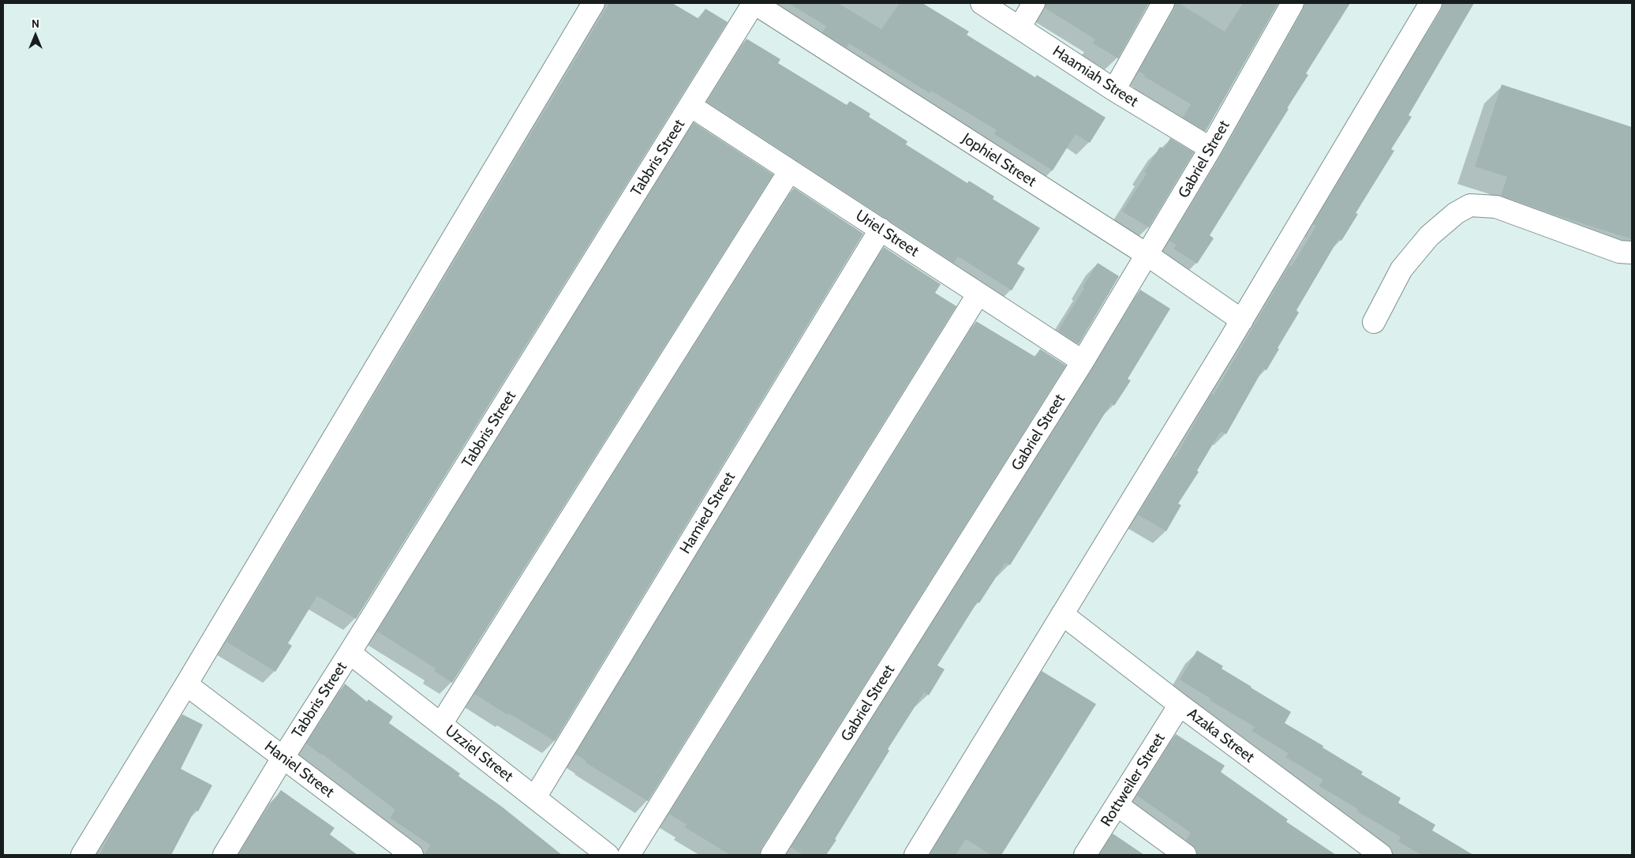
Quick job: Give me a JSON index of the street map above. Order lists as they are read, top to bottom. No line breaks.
{"streets":{"street":["Haamiah Street","Tabbris Street","Gabriel Street","Jophiel Street","Uriel Street","Hamied Street","Azaka Street","Uzziel Street","Haniel Street","Rottweiler Street"]},"crossings":[["Haamiah Street","Gabriel Street"],["Tabbris Street","Jophiel Street"],["Tabbris Street","Uriel Street"],["Tabbris Street","Uzziel Street"],["Tabbris Street","Haniel Street"],["Gabriel Street","Jophiel Street"],["Gabriel Street","Uriel Street"],["Uriel Street","Hamied Street"],["Hamied Street","Uzziel Street"],["Azaka Street","Rottweiler Street"]],"north":"top"}
